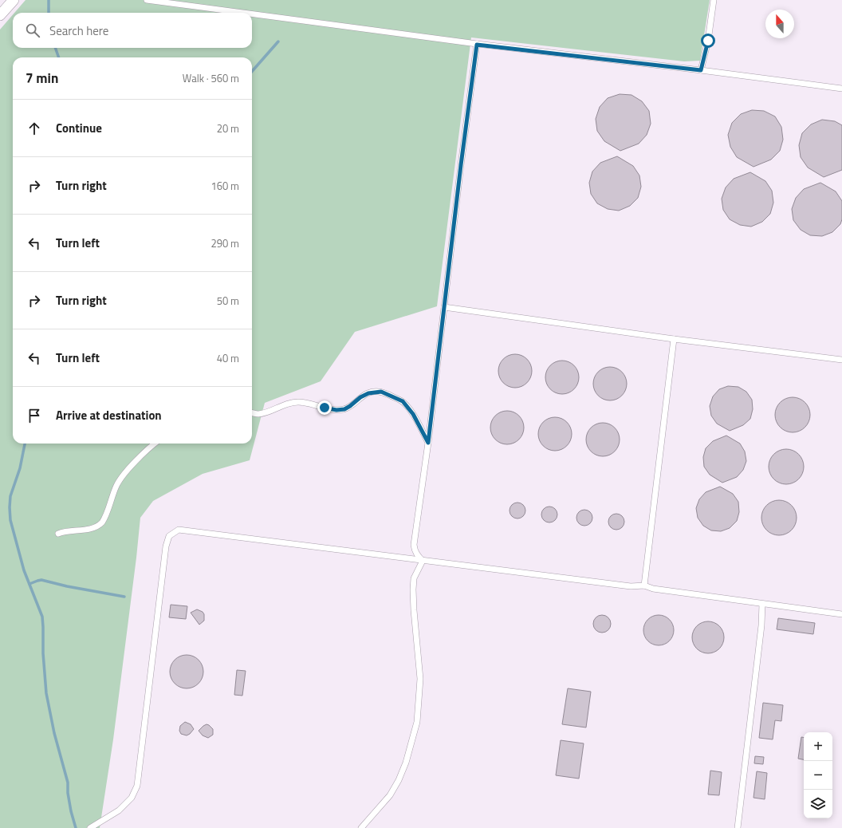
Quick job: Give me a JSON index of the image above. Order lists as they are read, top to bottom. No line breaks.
{"north":"top","page":{"search":"Search here","heading":["7 min","Walk · 560 m"],"list":[["Continue","20 m"],["Turn right","160 m"],["Turn left","290 m"],["Turn right","50 m"],["Turn left","40 m"],"Arrive at destination"],"map_buttons":["+","−"]}}
